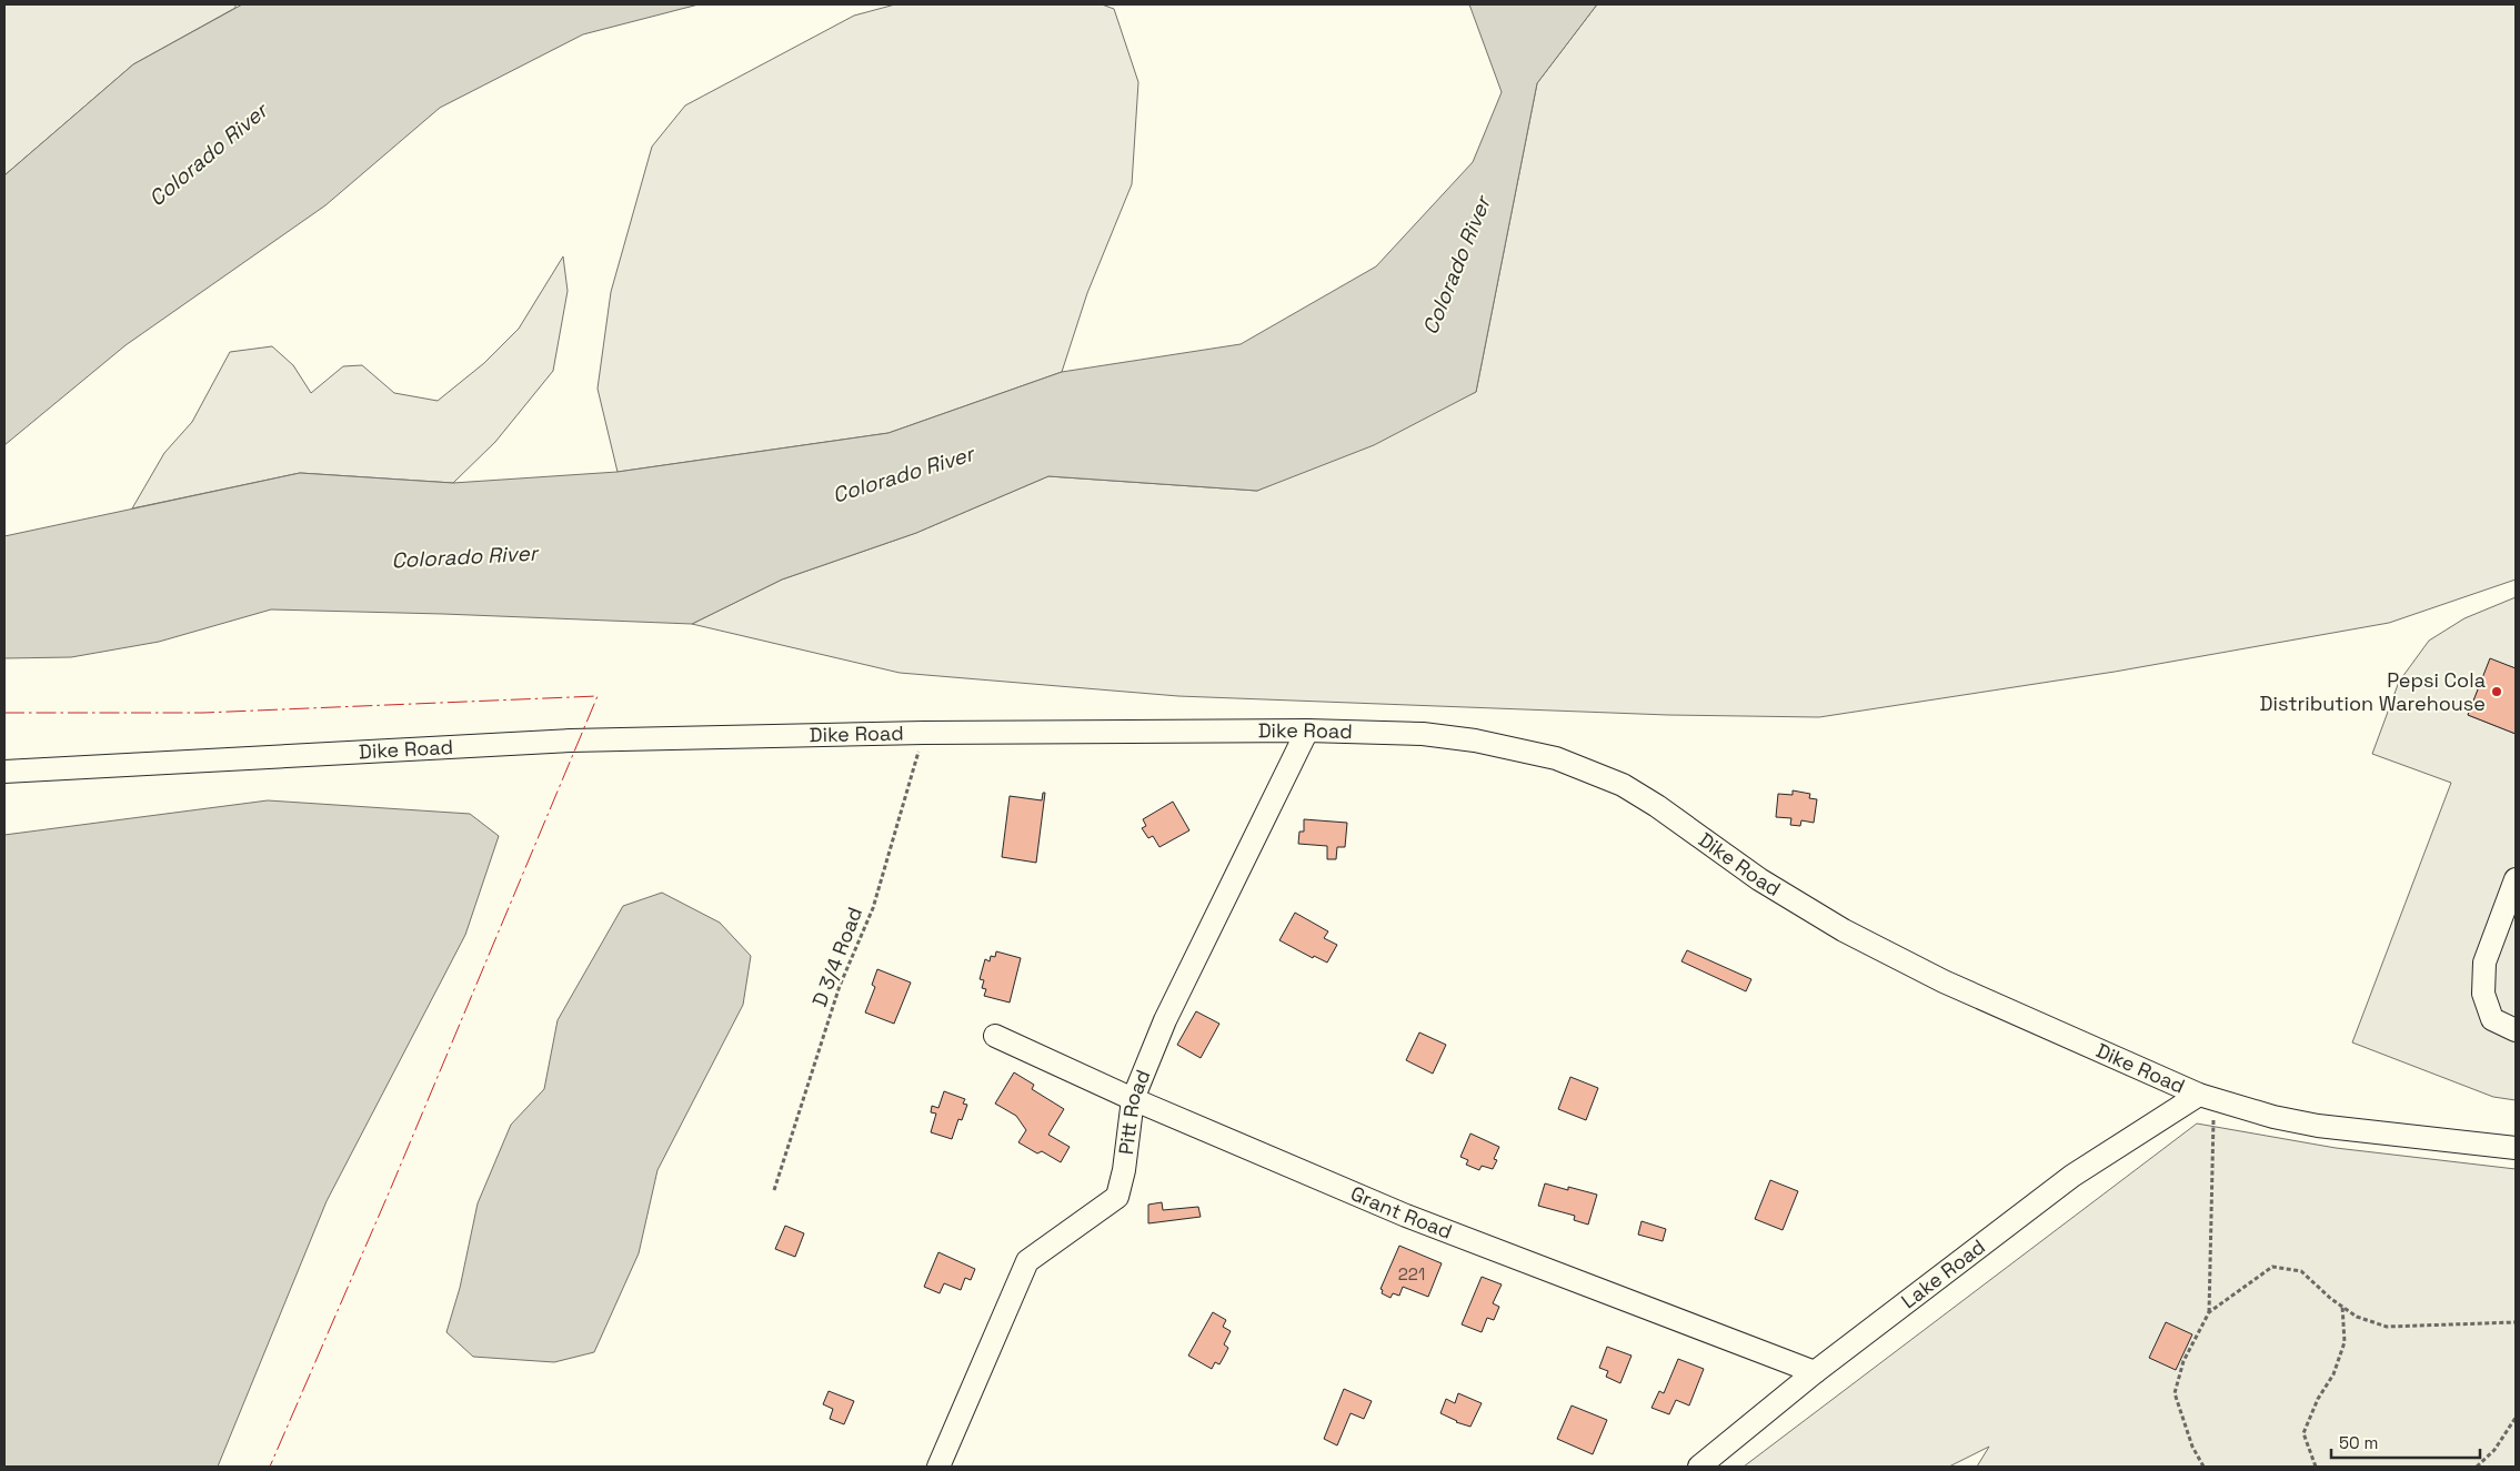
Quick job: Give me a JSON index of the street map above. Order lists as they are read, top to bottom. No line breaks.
{"streets":{"street":["Dike Road","Pitt Road","Grant Road","Lake Road"],"path":["D 3/4 Road"]},"crossings":[["Dike Road","D 3/4 Road"],["Dike Road","Pitt Road"],["Dike Road","Lake Road"],["Pitt Road","Grant Road"],["Grant Road","Lake Road"]],"water":["Colorado River"],"places":["Pepsi Cola Distribution Warehouse"],"house_numbers":["221"],"scale_bar":"50 m"}
